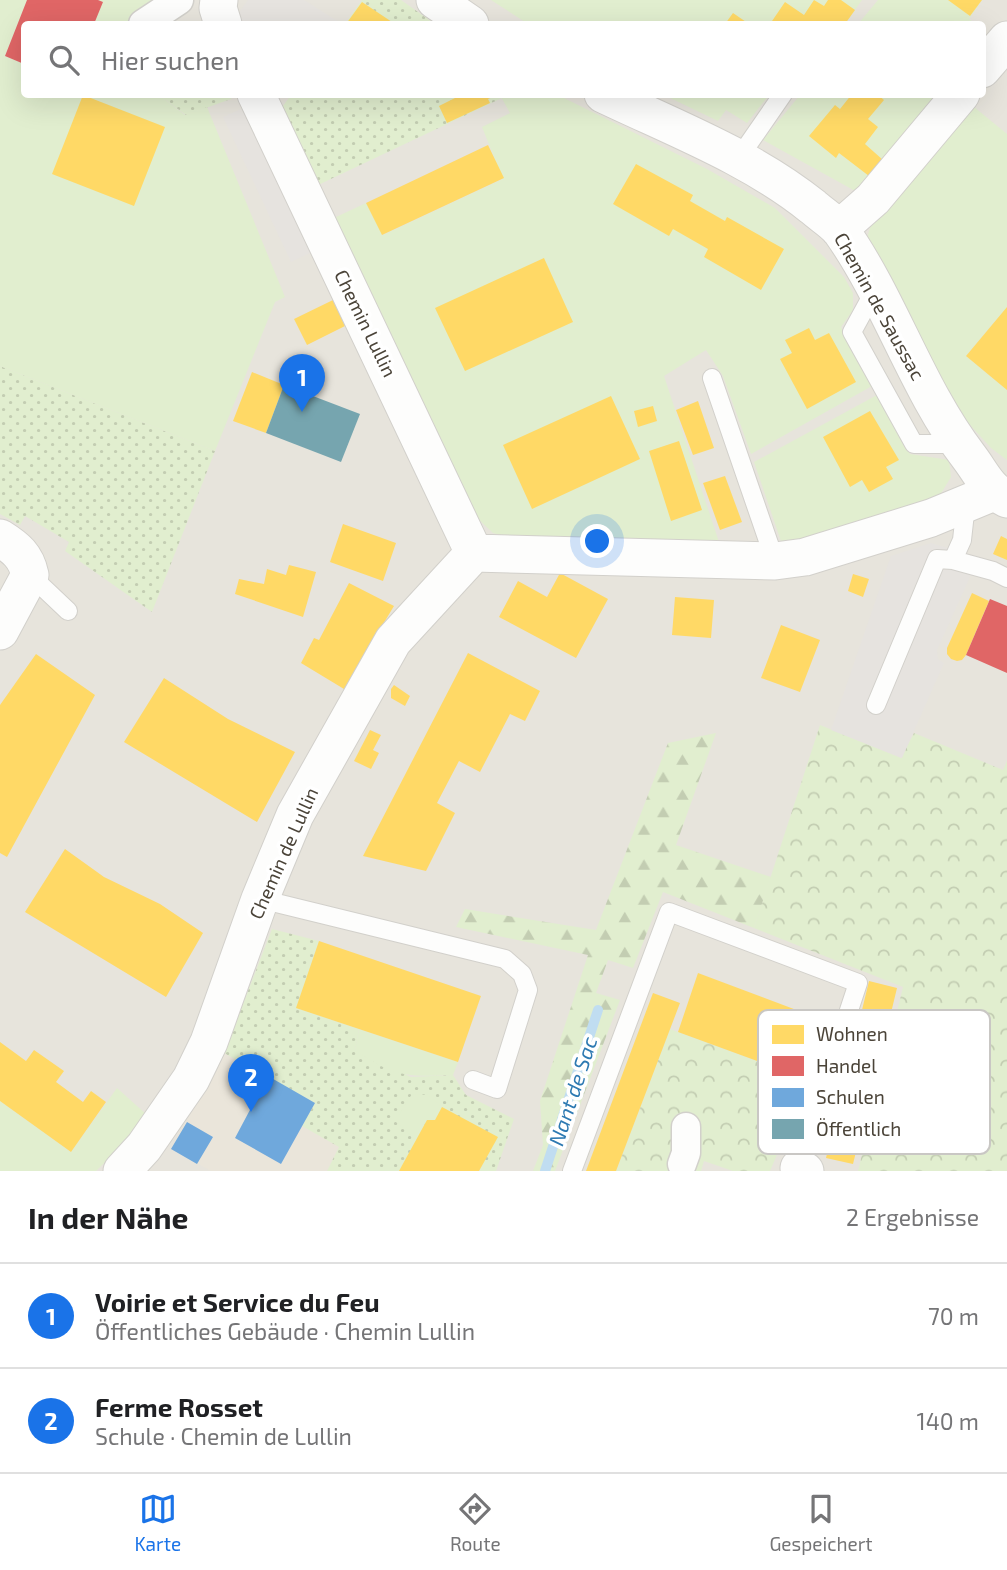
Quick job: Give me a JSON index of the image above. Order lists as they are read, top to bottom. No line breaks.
{"streets":{"street":["Chemin de Saussac","Chemin Lullin","Chemin de Lullin"]},"crossings":[["Chemin Lullin","Chemin de Lullin"]],"water":["Nant de Sac"],"legend":["Wohnen","Handel","Schulen","Öffentlich"],"page":{"search":"Hier suchen","pins":["1","2"],"heading":["In der Nähe","2 Ergebnisse"],"list":[{"mark":"1","name":"Voirie et Service du Feu","note":"Öffentliches Gebäude · Chemin Lullin","value":"70 m"},{"mark":"2","name":"Ferme Rosset","note":"Schule · Chemin de Lullin","value":"140 m"}],"nav":["Karte","Route","Gespeichert"]}}
